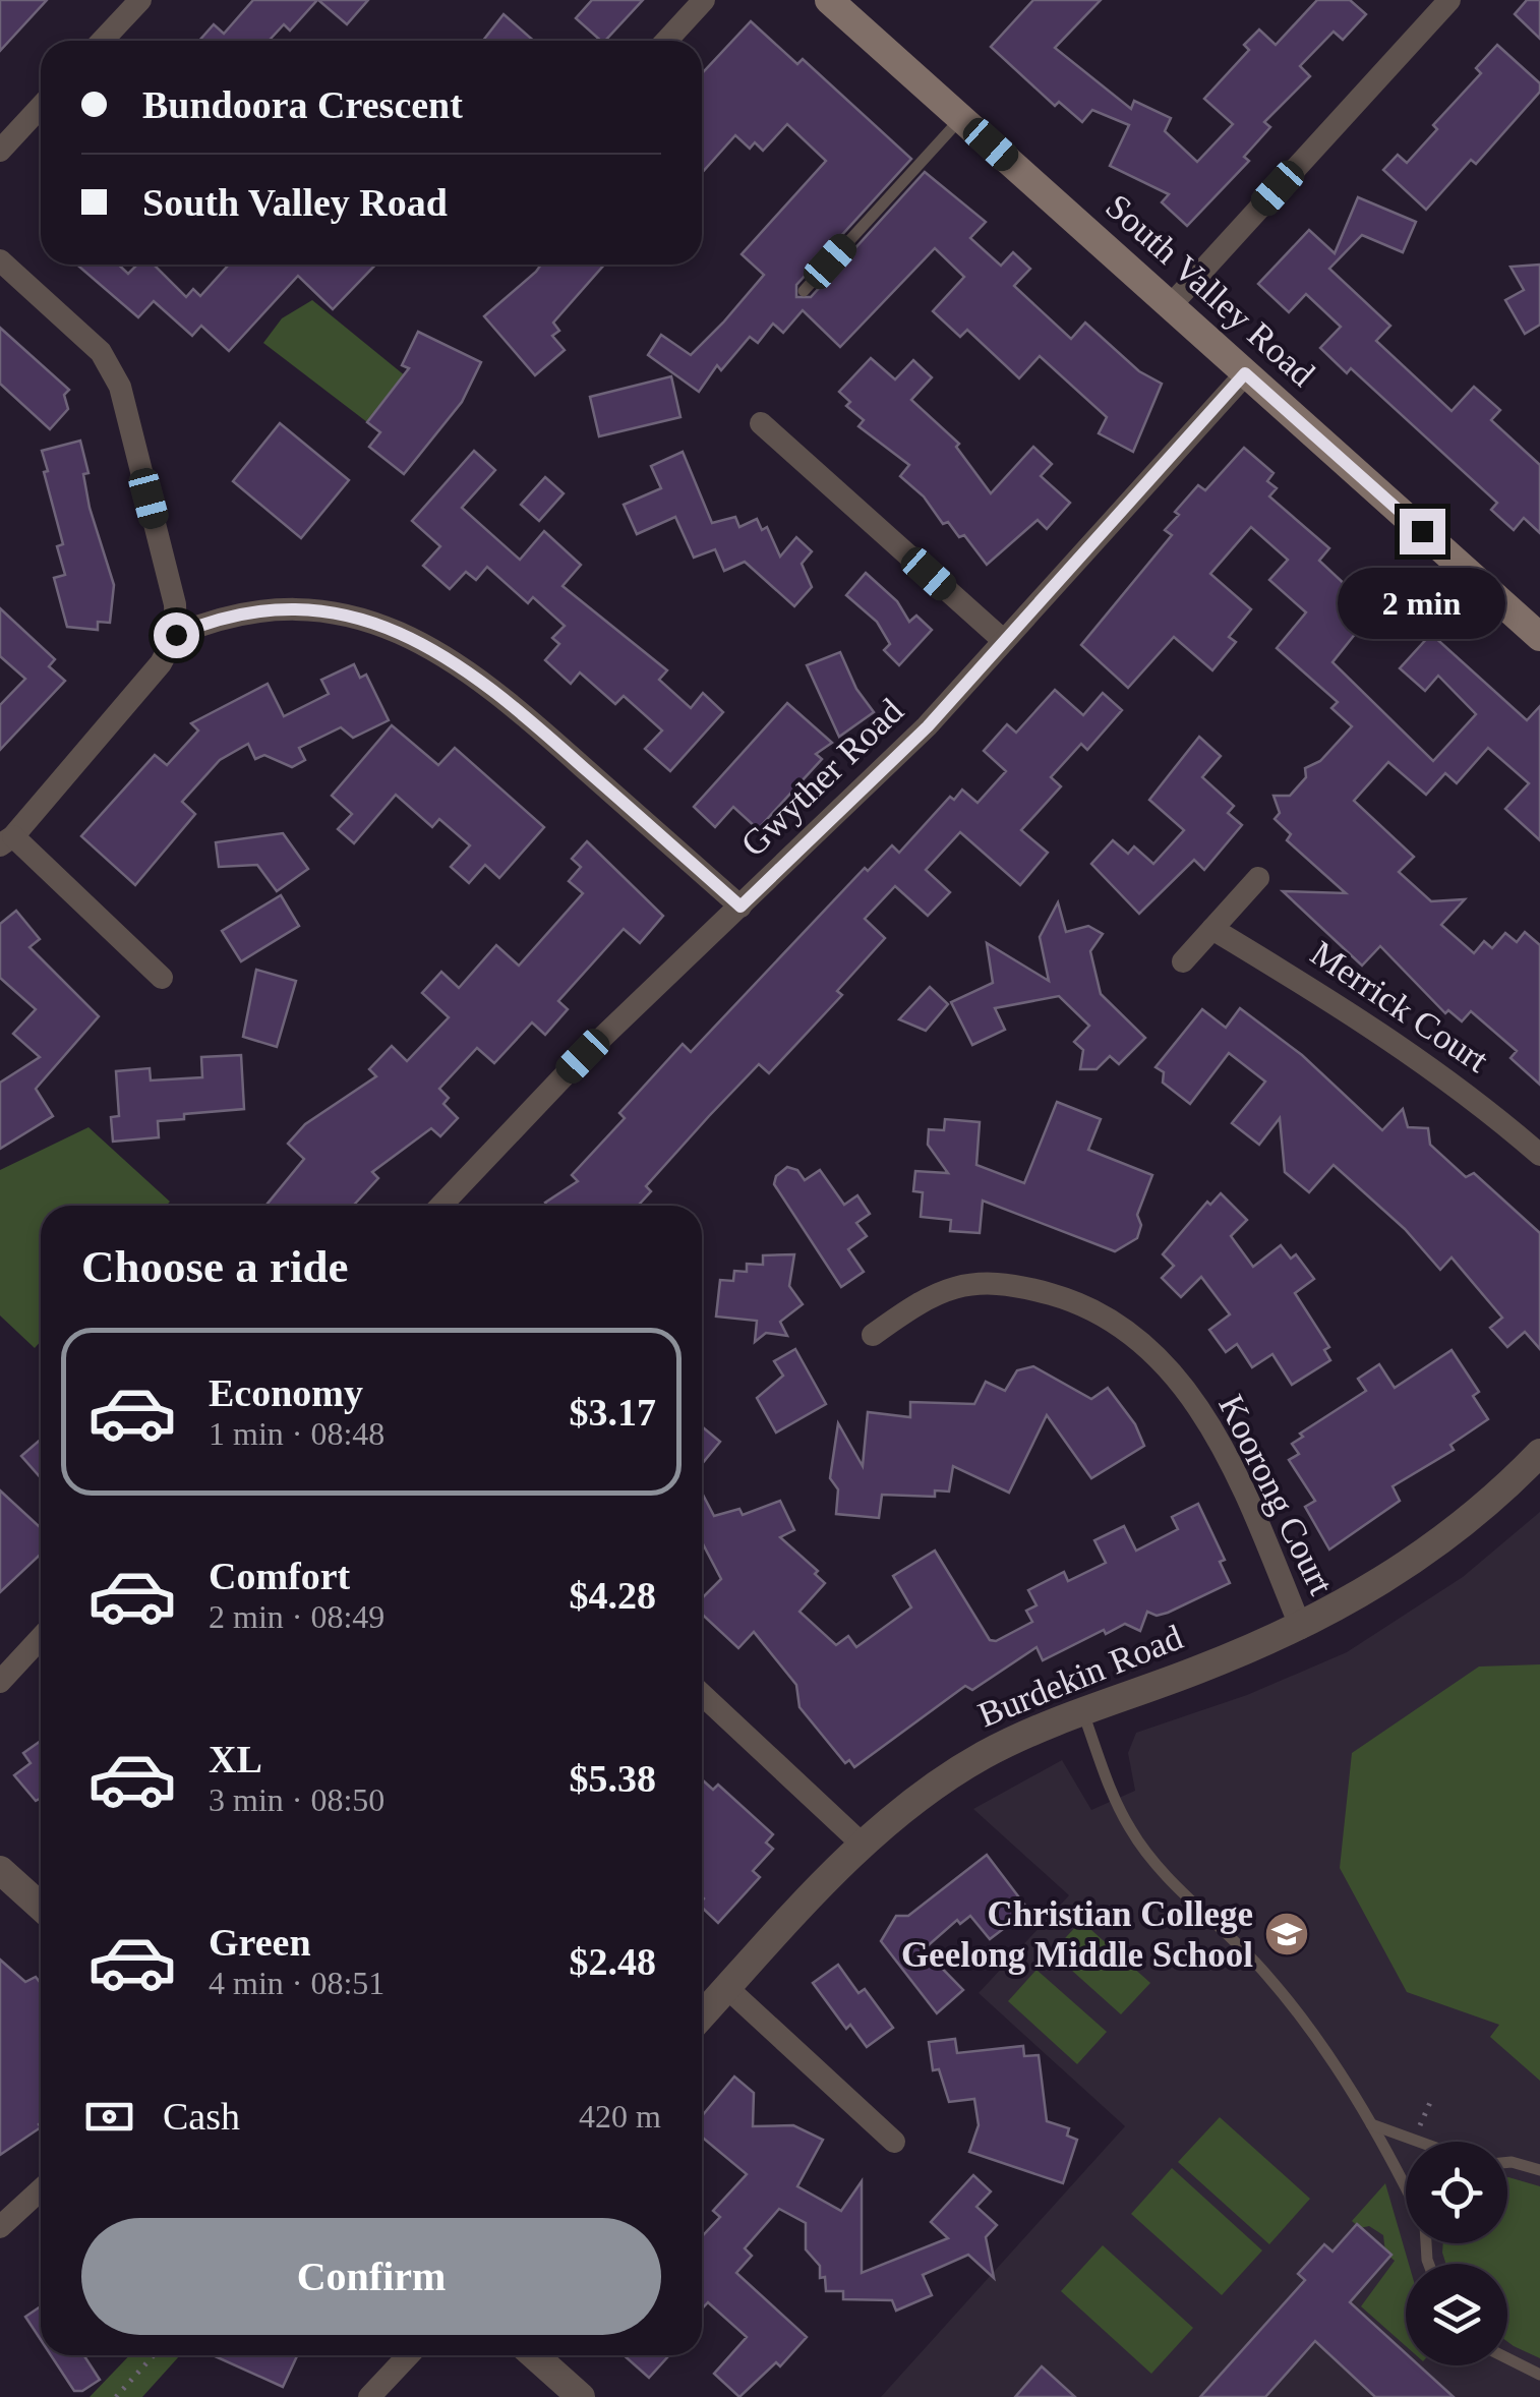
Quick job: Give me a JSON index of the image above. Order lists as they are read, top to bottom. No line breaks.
{"streets":{"main road":["South Valley Road"],"street":["Gwyther Road","Merrick Court","Koorong Court","Burdekin Road"]},"crossings":[["South Valley Road","Gwyther Road"],["Koorong Court","Burdekin Road"]],"places":{"school or university":["Christian College Geelong Middle School"]},"page":{"banner":["Bundoora Crescent","South Valley Road"],"bubble":"2 min","heading":"Choose a ride","list":[{"name":"Economy","note":"1 min · 08:48","value":"$3.17"},{"name":"Comfort","note":"2 min · 08:49","value":"$4.28"},{"name":"XL","note":"3 min · 08:50","value":"$5.38"},{"name":"Green","note":"4 min · 08:51","value":"$2.48"}],"pay":["Cash","420 m"],"buttons":"Confirm"}}
